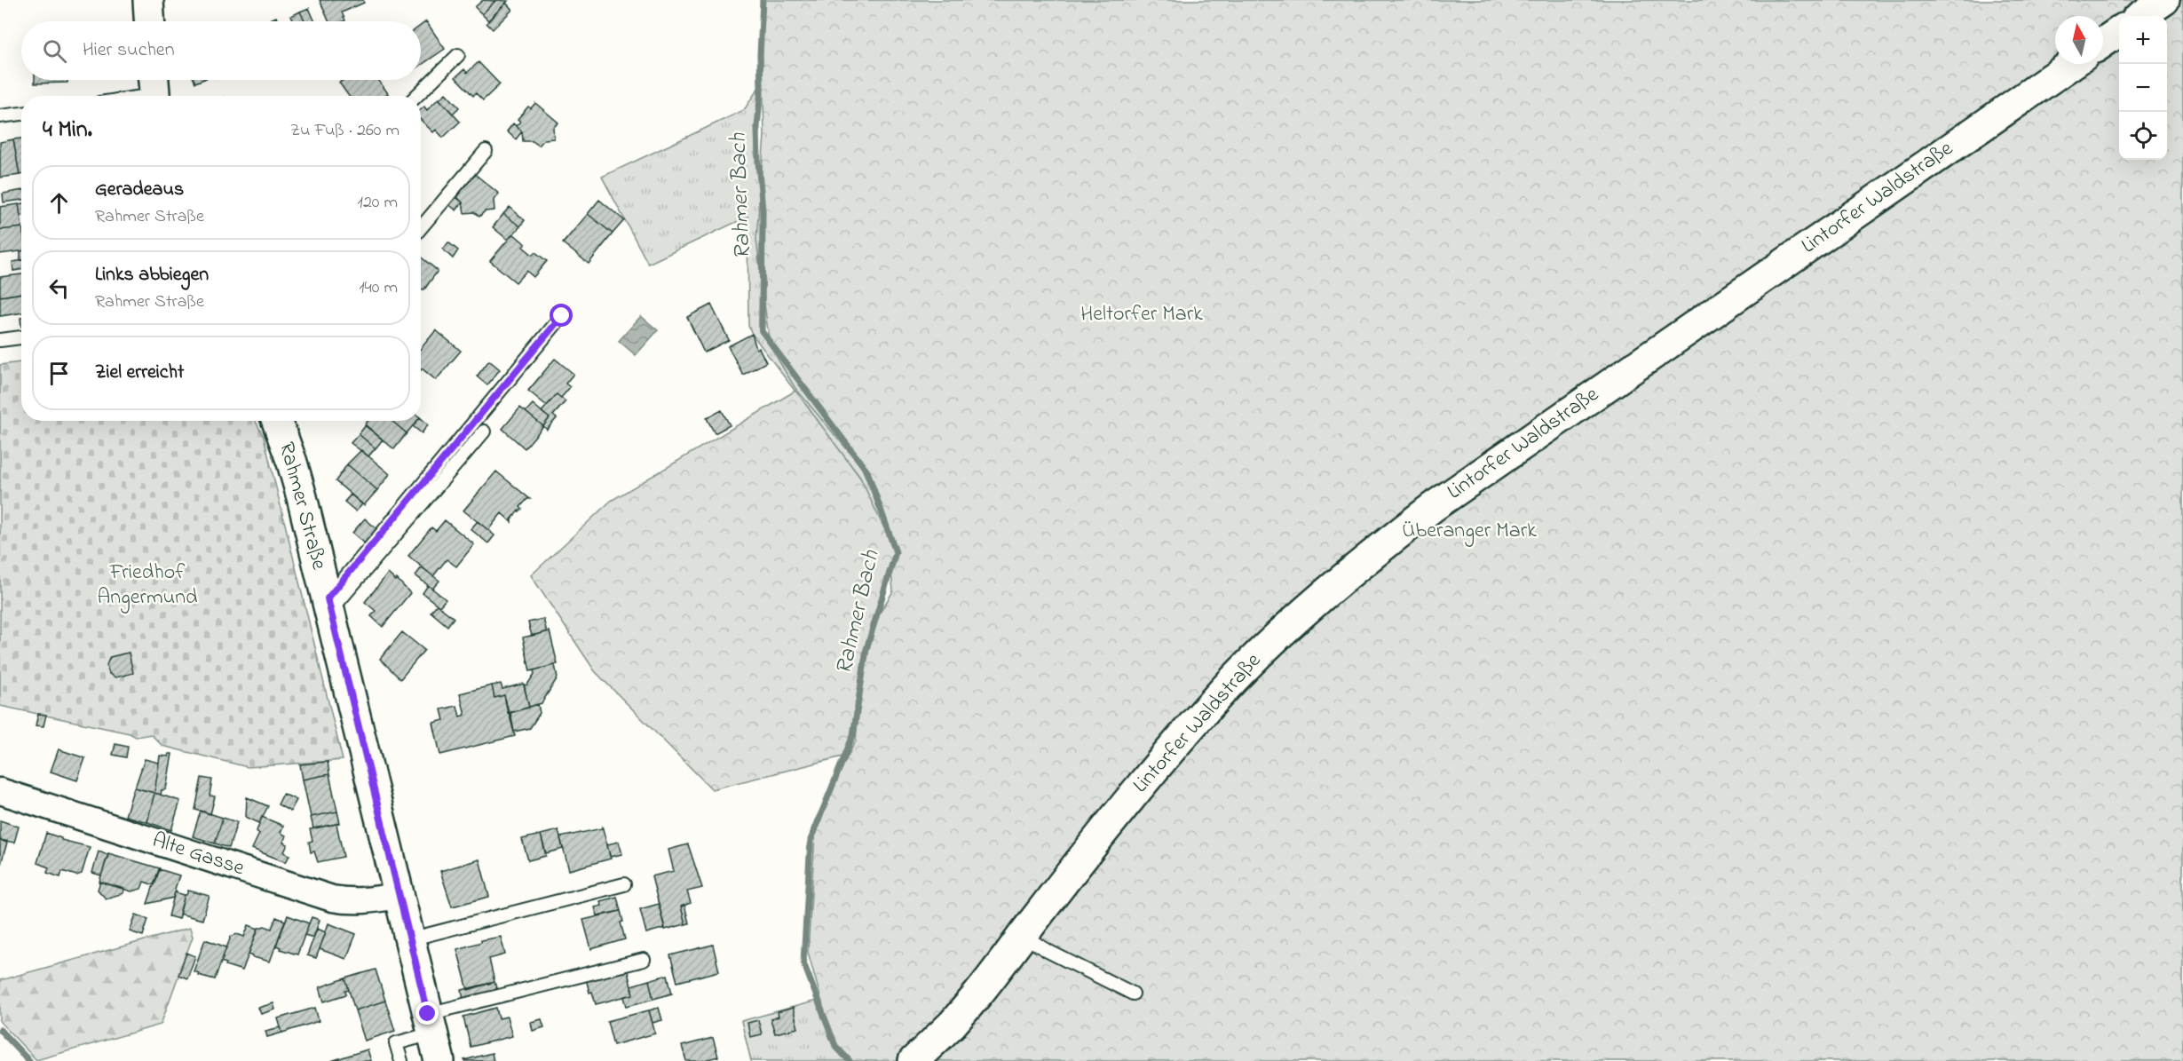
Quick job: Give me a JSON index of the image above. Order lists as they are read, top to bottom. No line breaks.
{"streets":{"main road":["Lintorfer Waldstraße","Rahmer Straße"],"street":["Alte Gasse"]},"crossings":[["Rahmer Straße","Alte Gasse"]],"water":["Rahmer Bach"],"parks":["Heltorfer Mark","Überanger Mark","Friedhof Angermund"],"north":"top","page":{"map_buttons":["+","−"],"search":"Hier suchen","heading":["4 Min.","Zu Fuß · 260 m"],"list":[["Geradeaus","Rahmer Straße","120 m"],["Links abbiegen","Rahmer Straße","140 m"],"Ziel erreicht"]}}
